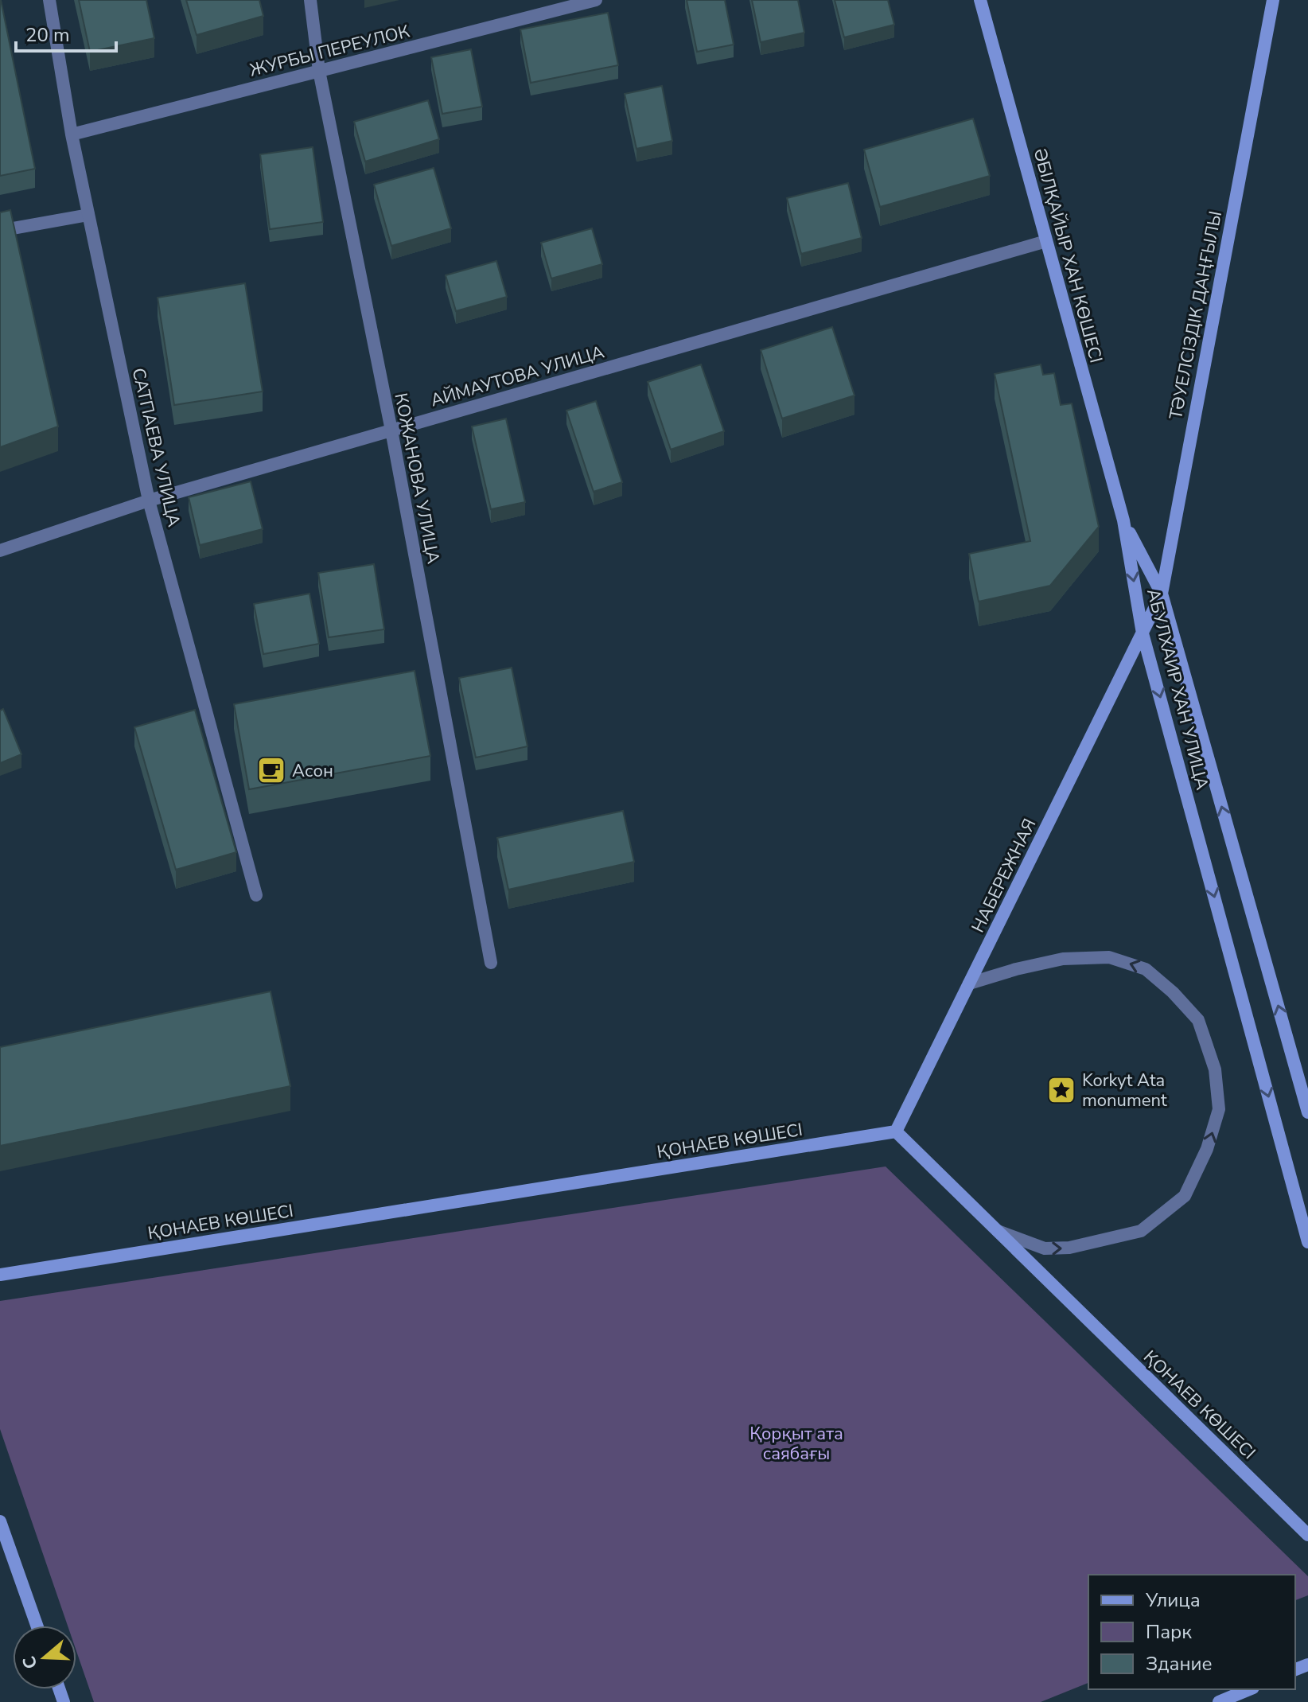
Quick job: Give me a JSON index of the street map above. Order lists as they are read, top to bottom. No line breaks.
{"streets":{"street":["ЖУРБЫ ПЕРЕУЛОК","ӘБІЛҚАЙЫР ХАН КӨШЕСІ","ТӘУЕЛСІЗДІК ДАҢҒЫЛЫ","АЙМАУТОВА УЛИЦА","САТПАЕВА УЛИЦА","КОЖАНОВА УЛИЦА","АБУЛХАИР ХАН УЛИЦА","НАБЕРЕЖНАЯ","ҚОНАЕВ КӨШЕСІ"]},"crossings":[["ЖУРБЫ ПЕРЕУЛОК","САТПАЕВА УЛИЦА"],["ЖУРБЫ ПЕРЕУЛОК","КОЖАНОВА УЛИЦА"],["ӘБІЛҚАЙЫР ХАН КӨШЕСІ","АЙМАУТОВА УЛИЦА"],["ӘБІЛҚАЙЫР ХАН КӨШЕСІ","АБУЛХАИР ХАН УЛИЦА"],["ТӘУЕЛСІЗДІК ДАҢҒЫЛЫ","АБУЛХАИР ХАН УЛИЦА"],["ТӘУЕЛСІЗДІК ДАҢҒЫЛЫ","НАБЕРЕЖНАЯ"],["АЙМАУТОВА УЛИЦА","САТПАЕВА УЛИЦА"],["АЙМАУТОВА УЛИЦА","КОЖАНОВА УЛИЦА"],["АБУЛХАИР ХАН УЛИЦА","НАБЕРЕЖНАЯ"],["НАБЕРЕЖНАЯ","ҚОНАЕВ КӨШЕСІ"]],"parks":["Қорқыт ата саябағы"],"places":{"cafe":["Асон"],"place":["Korkyt Ata monument"]},"legend":["Улица","Парк","Здание"],"scale_bar":"20 m","north":"left"}
